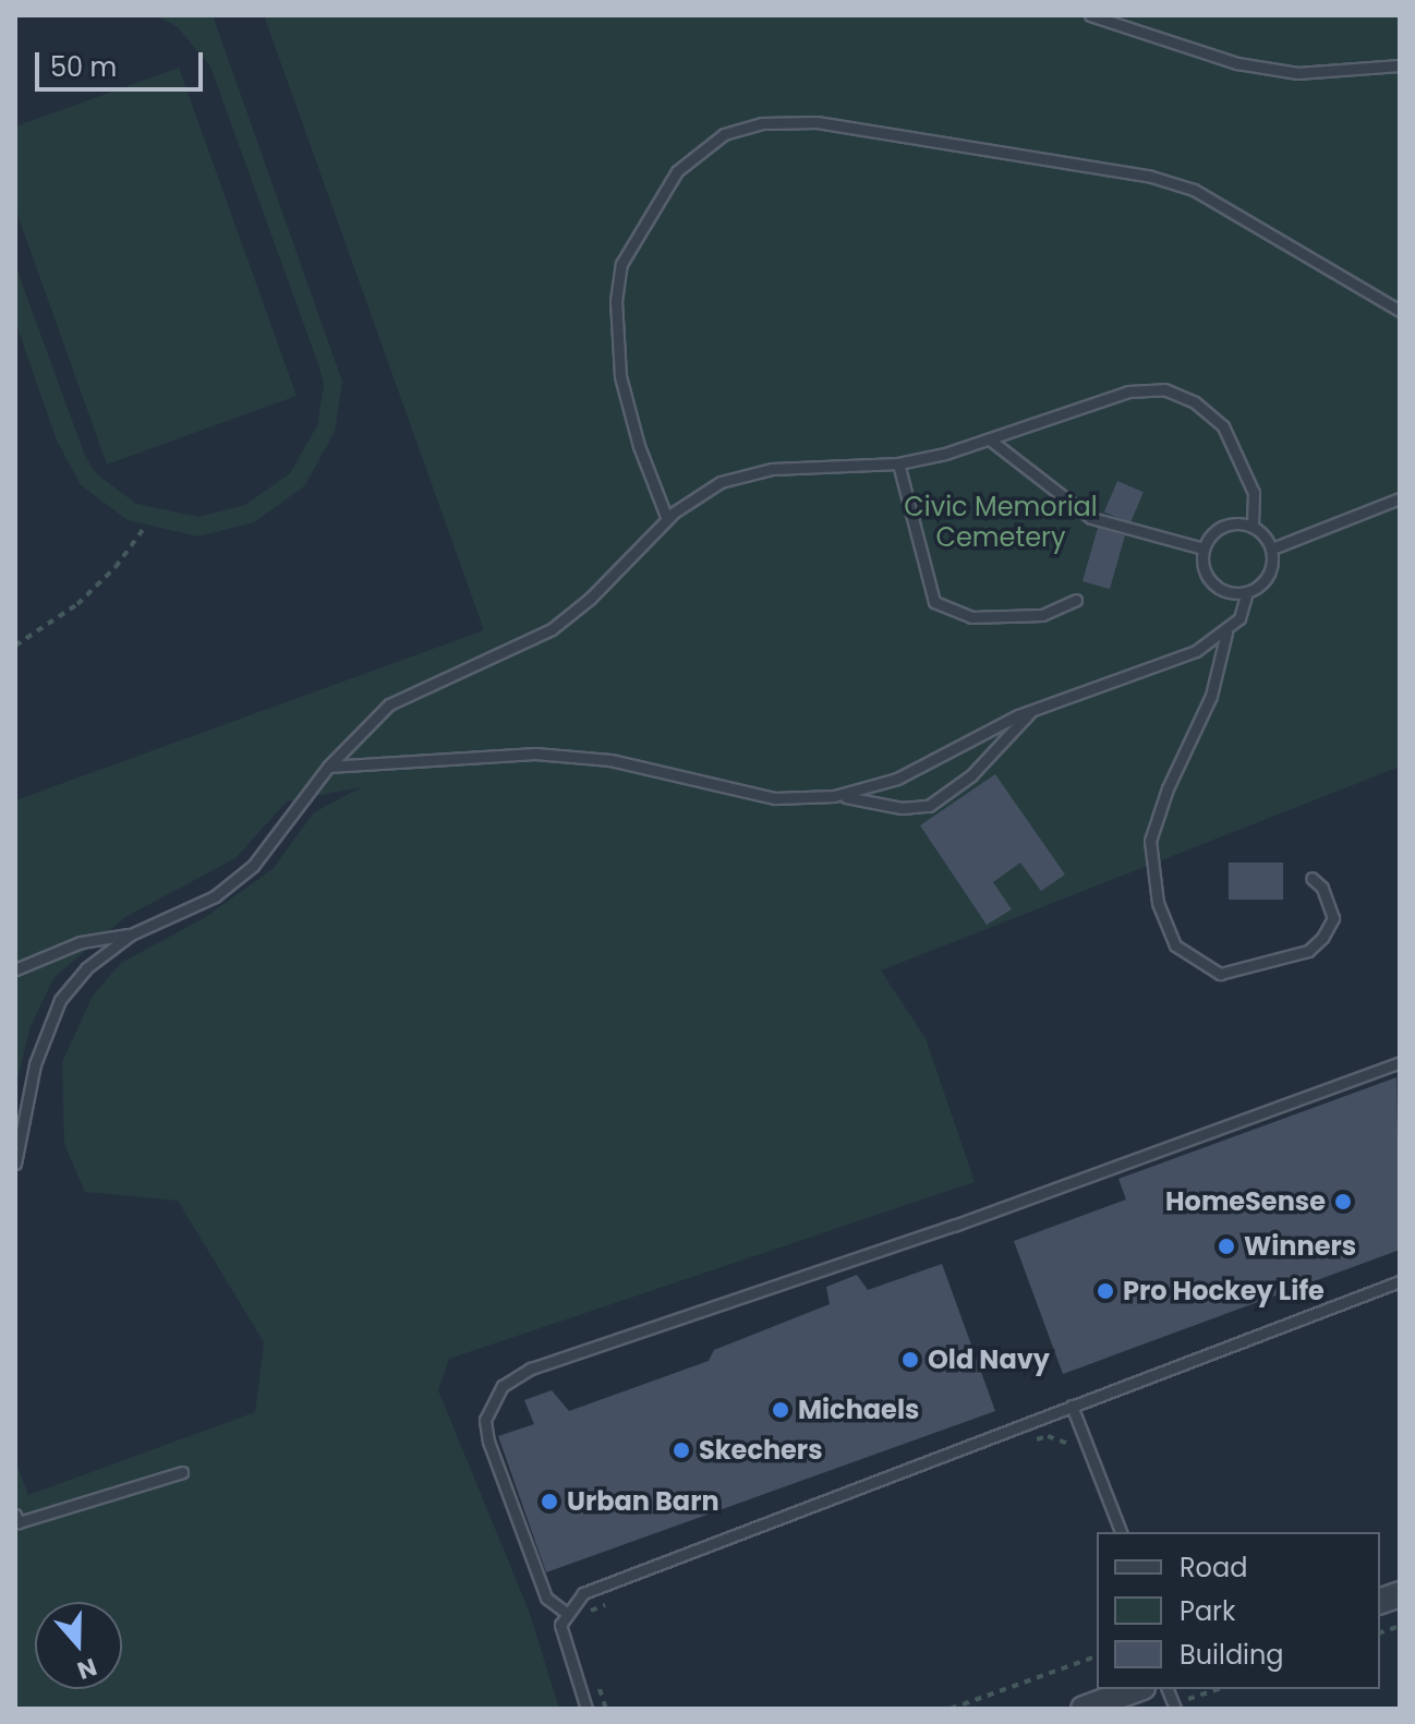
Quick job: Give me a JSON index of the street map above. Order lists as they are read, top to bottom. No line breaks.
{"parks":["Civic Memorial Cemetery"],"places":["HomeSense","Winners","Pro Hockey Life","Old Navy","Michaels","Skechers","Urban Barn"],"legend":["Road","Park","Building"],"scale_bar":"50 m","north":"bottom"}
